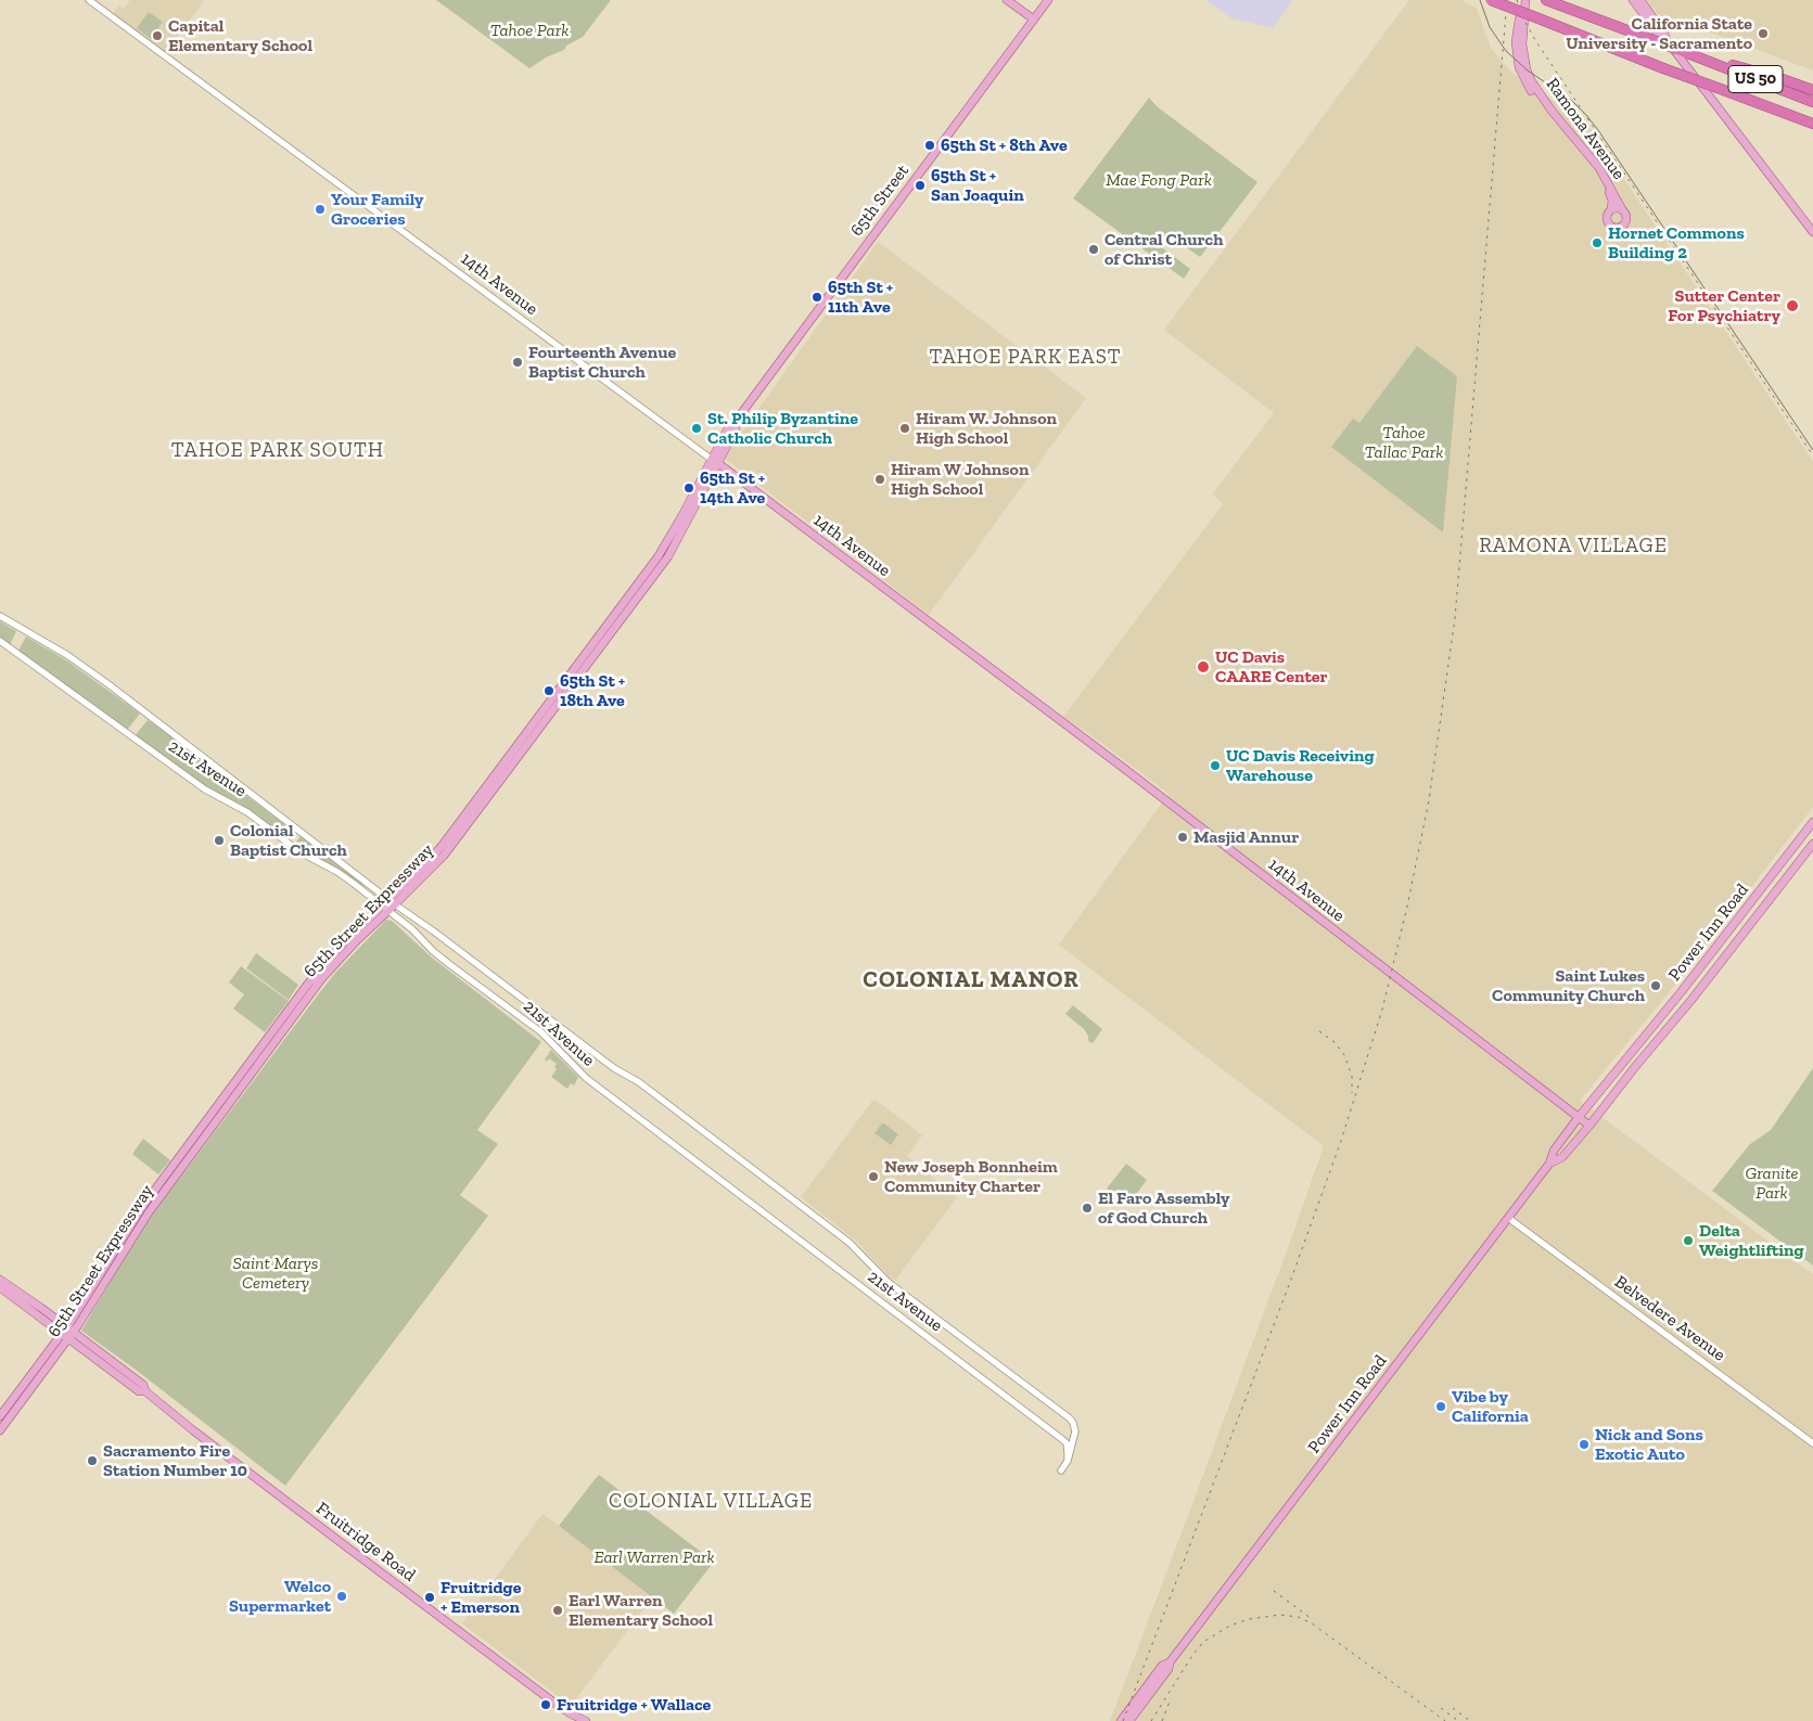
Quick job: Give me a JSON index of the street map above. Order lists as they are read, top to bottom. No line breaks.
{"streets":{"highway":["US 50"],"main road":["Ramona Avenue","65th Street","14th Avenue","65th Street Expressway","Power Inn Road","Fruitridge Road"],"street":["21st Avenue","Belvedere Avenue"]},"crossings":[["65th Street","14th Avenue"],["65th Street","65th Street Expressway"],["14th Avenue","65th Street Expressway"],["14th Avenue","Power Inn Road"],["21st Avenue","65th Street Expressway"],["65th Street Expressway","Fruitridge Road"],["Power Inn Road","Belvedere Avenue"]],"districts":["TAHOE PARK EAST","TAHOE PARK SOUTH","RAMONA VILLAGE","COLONIAL MANOR","COLONIAL VILLAGE"],"parks":["Tahoe Park","Mae Fong Park","Tahoe Tallac Park","Granite Park","Saint Marys Cemetery","Earl Warren Park"],"places":["California State University - Sacramento","Capital Elementary School","65th St + 8th Ave","65th St + San Joaquin","Your Family Groceries","Hornet Commons Building 2","Central Church of Christ","65th St + 11th Ave","Sutter Center For Psychiatry","Fourteenth Avenue Baptist Church","St. Philip Byzantine Catholic Church","Hiram W. Johnson High School","Hiram W Johnson High School","65th St + 14th Ave","UC Davis CAARE Center","65th St + 18th Ave","UC Davis Receiving Warehouse","Masjid Annur","Colonial Baptist Church","Saint Lukes Community Church","New Joseph Bonnheim Community Charter","El Faro Assembly of God Church","Delta Weightlifting","Vibe by California","Nick and Sons Exotic Auto","Sacramento Fire Station Number 10","Welco Supermarket","Fruitridge + Emerson","Earl Warren Elementary School","Fruitridge + Wallace"]}
